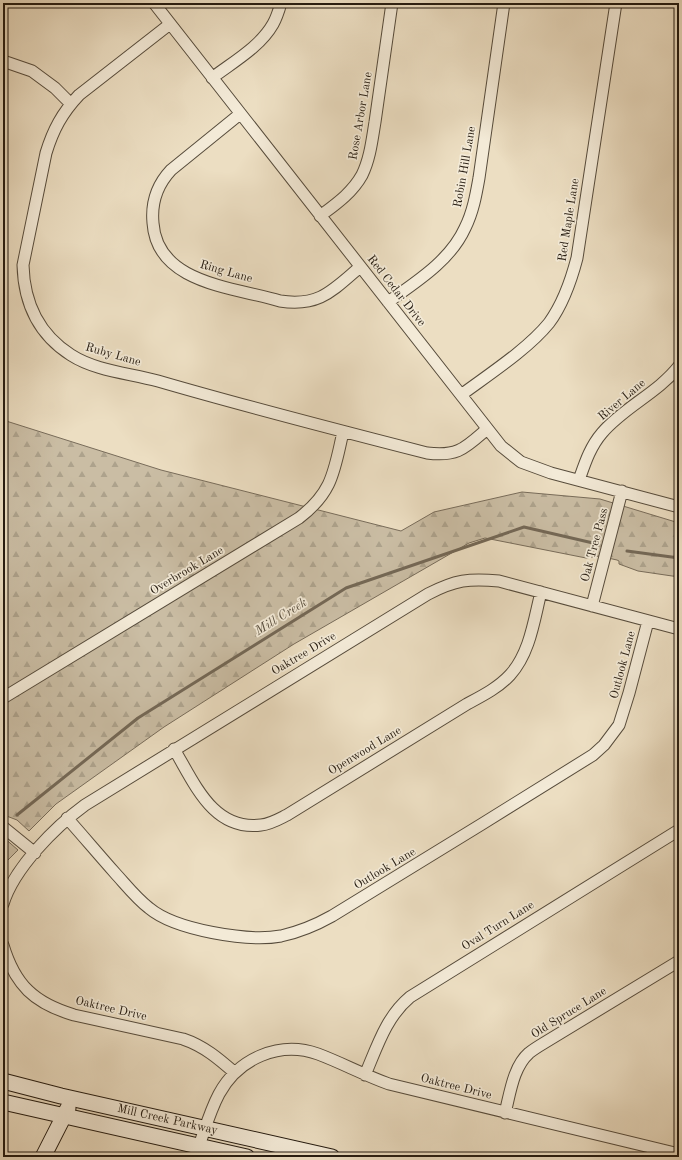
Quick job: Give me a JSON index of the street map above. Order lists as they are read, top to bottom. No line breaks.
{"streets":{"main road":["Mill Creek Parkway"],"street":["Rose Arbor Lane","Robin Hill Lane","Red Maple Lane","Ring Lane","Red Cedar Drive","Ruby Lane","River Lane","Oak Tree Pass","Overbrook Lane","Oaktree Drive","Outlook Lane","Openwood Lane","Oval Turn Lane","Old Spruce Lane"]},"crossings":[["Rose Arbor Lane","Red Cedar Drive"],["Robin Hill Lane","Red Cedar Drive"],["Red Maple Lane","Red Cedar Drive"],["Ring Lane","Red Cedar Drive"],["Red Cedar Drive","Ruby Lane"],["Red Cedar Drive","River Lane"],["Red Cedar Drive","Oak Tree Pass"],["Ruby Lane","Overbrook Lane"],["Oak Tree Pass","Oaktree Drive"],["Oaktree Drive","Outlook Lane"],["Oaktree Drive","Openwood Lane"],["Oaktree Drive","Oval Turn Lane"],["Oaktree Drive","Old Spruce Lane"],["Oaktree Drive","Mill Creek Parkway"]],"water":["Mill Creek"]}
